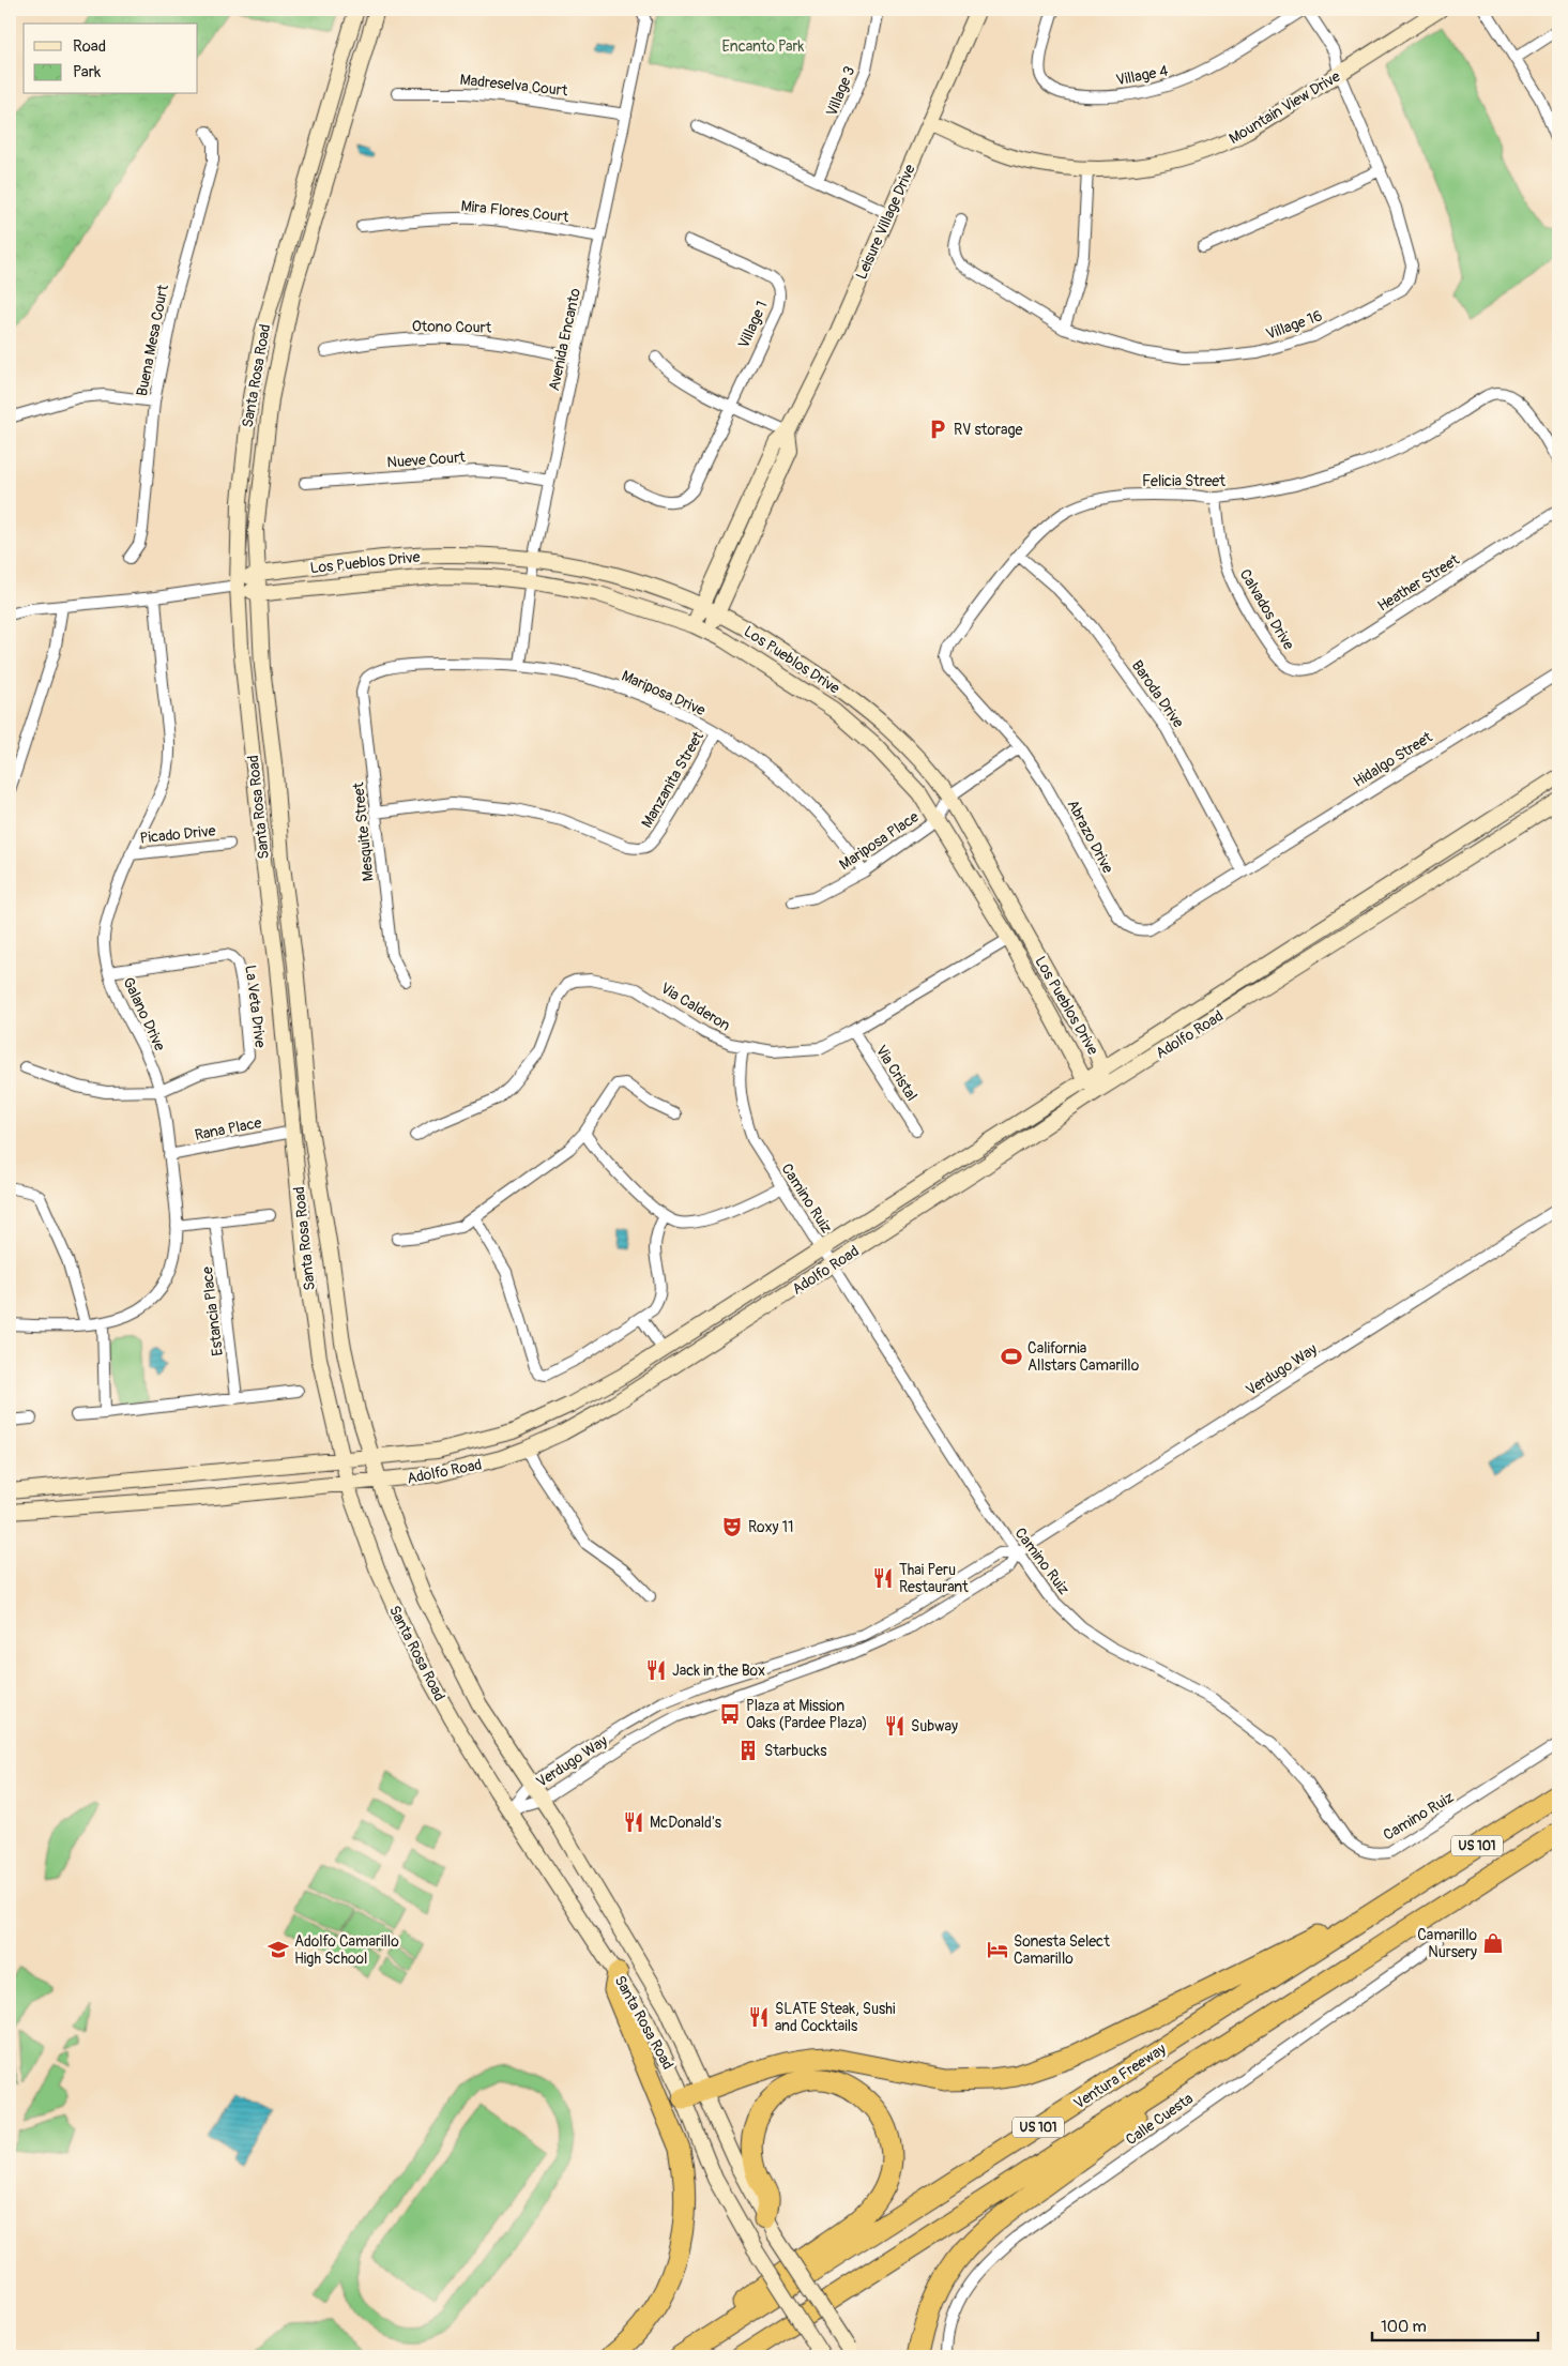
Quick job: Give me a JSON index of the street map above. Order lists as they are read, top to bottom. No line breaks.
{"streets":{"highway":["US 101","Ventura Freeway"],"street":["Village 4","Madreselva Court","Village 3","Mountain View Drive","Mira Flores Court","Leisure Village Drive","Village 1","Village 16","Otono Court","Avenida Encanto","Buena Mesa Court","Santa Rosa Road","Nueve Court","Felicia Street","Los Pueblos Drive","Heather Street","Calvados Drive","Mariposa Drive","Baroda Drive","Hidalgo Street","Manzanita Street","Mesquite Street","Picado Drive","Abrazo Drive","Mariposa Place","La Veta Drive","Via Calderon","Galano Drive","Adolfo Road","Via Cristal","Rana Place","Camino Ruiz","Estancia Place","Verdugo Way","Calle Cuesta"]},"crossings":[["Village 4","Mountain View Drive"],["Village 4","Village 16"],["Madreselva Court","Avenida Encanto"],["Mountain View Drive","Leisure Village Drive"],["Mountain View Drive","Village 16"],["Mira Flores Court","Avenida Encanto"],["Leisure Village Drive","Los Pueblos Drive"],["Otono Court","Avenida Encanto"],["Avenida Encanto","Nueve Court"],["Avenida Encanto","Los Pueblos Drive"],["Avenida Encanto","Mariposa Drive"],["Santa Rosa Road","Los Pueblos Drive"],["Santa Rosa Road","Adolfo Road"],["Santa Rosa Road","Rana Place"],["Santa Rosa Road","Verdugo Way"],["Felicia Street","Calvados Drive"],["Felicia Street","Baroda Drive"],["Felicia Street","Abrazo Drive"],["Los Pueblos Drive","Mariposa Place"],["Los Pueblos Drive","Via Calderon"],["Los Pueblos Drive","Galano Drive"],["Los Pueblos Drive","Adolfo Road"],["Heather Street","Calvados Drive"],["Mariposa Drive","Manzanita Street"],["Mariposa Drive","Mesquite Street"],["Mariposa Drive","Mariposa Place"],["Baroda Drive","Hidalgo Street"],["Baroda Drive","Abrazo Drive"],["Hidalgo Street","Abrazo Drive"],["Manzanita Street","Mesquite Street"],["Picado Drive","Galano Drive"],["Abrazo Drive","Mariposa Place"],["La Veta Drive","Galano Drive"],["Via Calderon","Via Cristal"],["Via Calderon","Camino Ruiz"],["Galano Drive","Rana Place"],["Adolfo Road","Camino Ruiz"],["Camino Ruiz","Verdugo Way"]],"parks":["Encanto Park"],"places":{"parking":["RV storage"],"sports":["California Allstars Camarillo"],"theatre":["Roxy 11"],"restaurant":["Thai Peru Restaurant","Jack in the Box","Subway","McDonald's","SLATE Steak, Sushi and Cocktails"],"bus stop":["Plaza at Mission Oaks (Pardee Plaza)"],"building":["Starbucks"],"shop":["Camarillo Nursery"],"school or university":["Adolfo Camarillo High School"],"hotel":["Sonesta Select Camarillo"]},"legend":["Road","Park"],"scale_bar":"100 m"}
